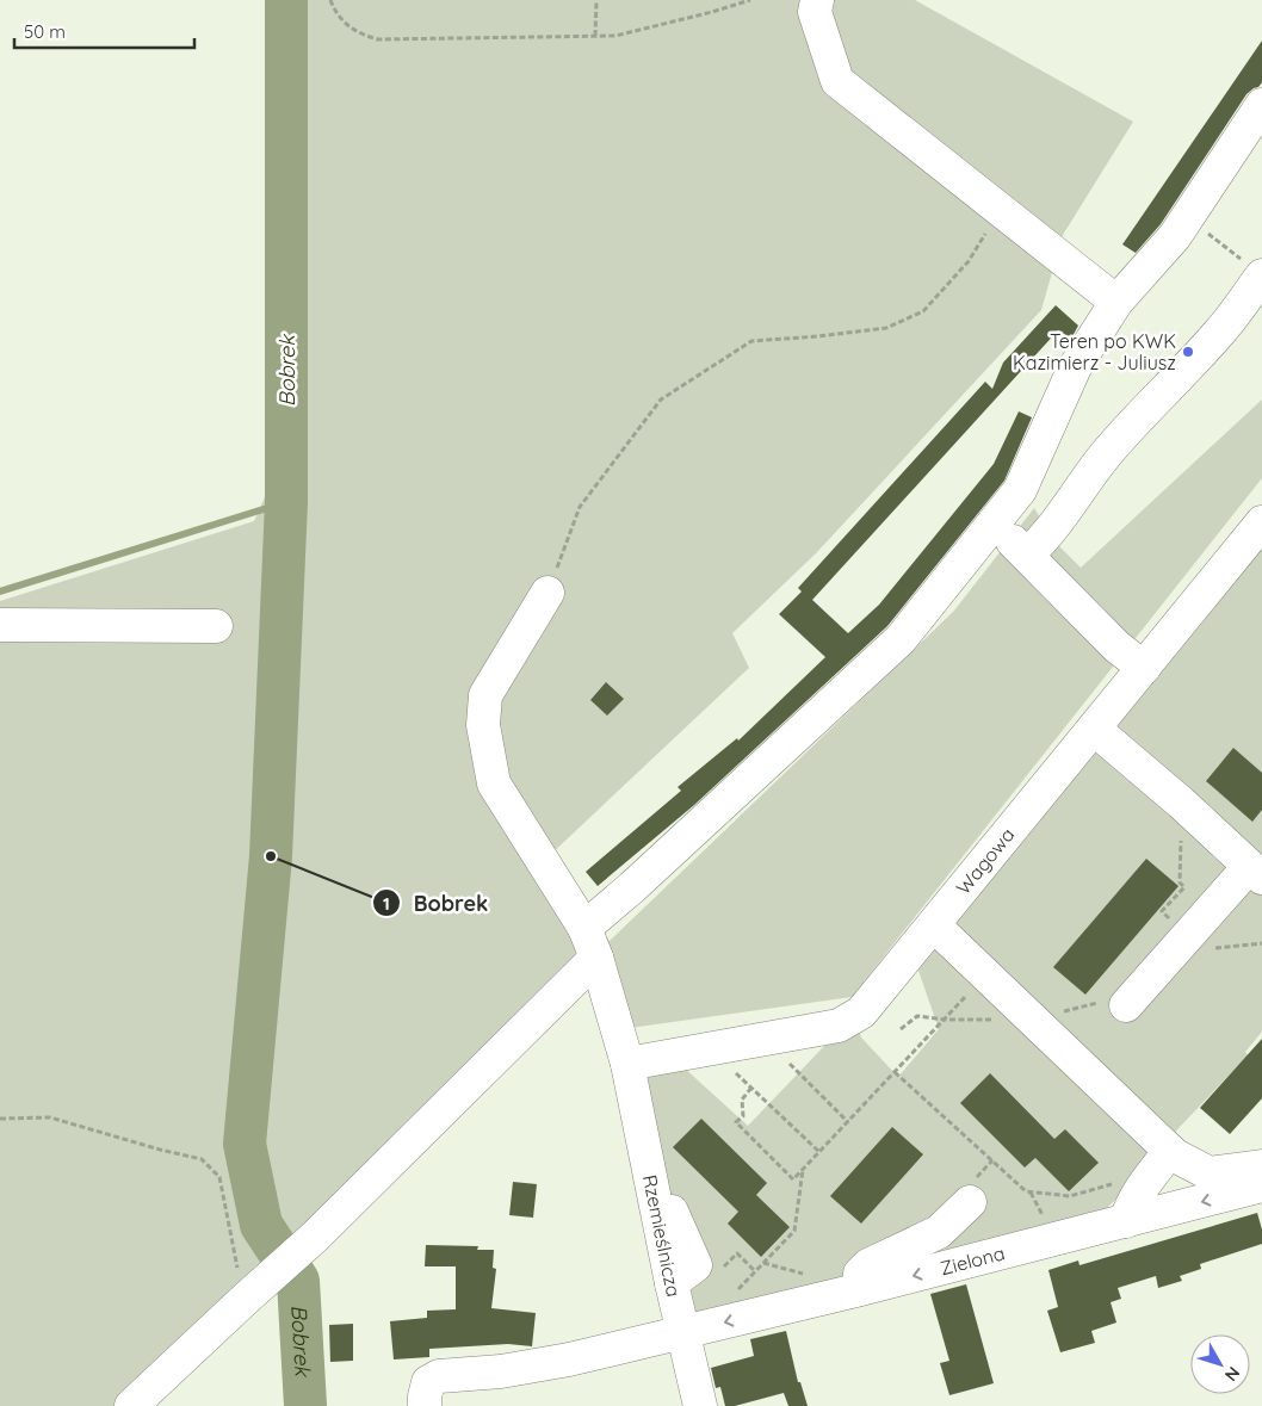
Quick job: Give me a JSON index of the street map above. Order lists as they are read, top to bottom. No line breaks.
{"streets":{"street":["Wagowa","Rzemieślnicza","Zielona"]},"crossings":[["Wagowa","Rzemieślnicza"],["Rzemieślnicza","Zielona"]],"one_way":["Zielona"],"water":["Bobrek"],"places":["Teren po KWK Kazimierz - Juliusz","Bobrek"],"scale_bar":"50 m","north":"bottom right"}
